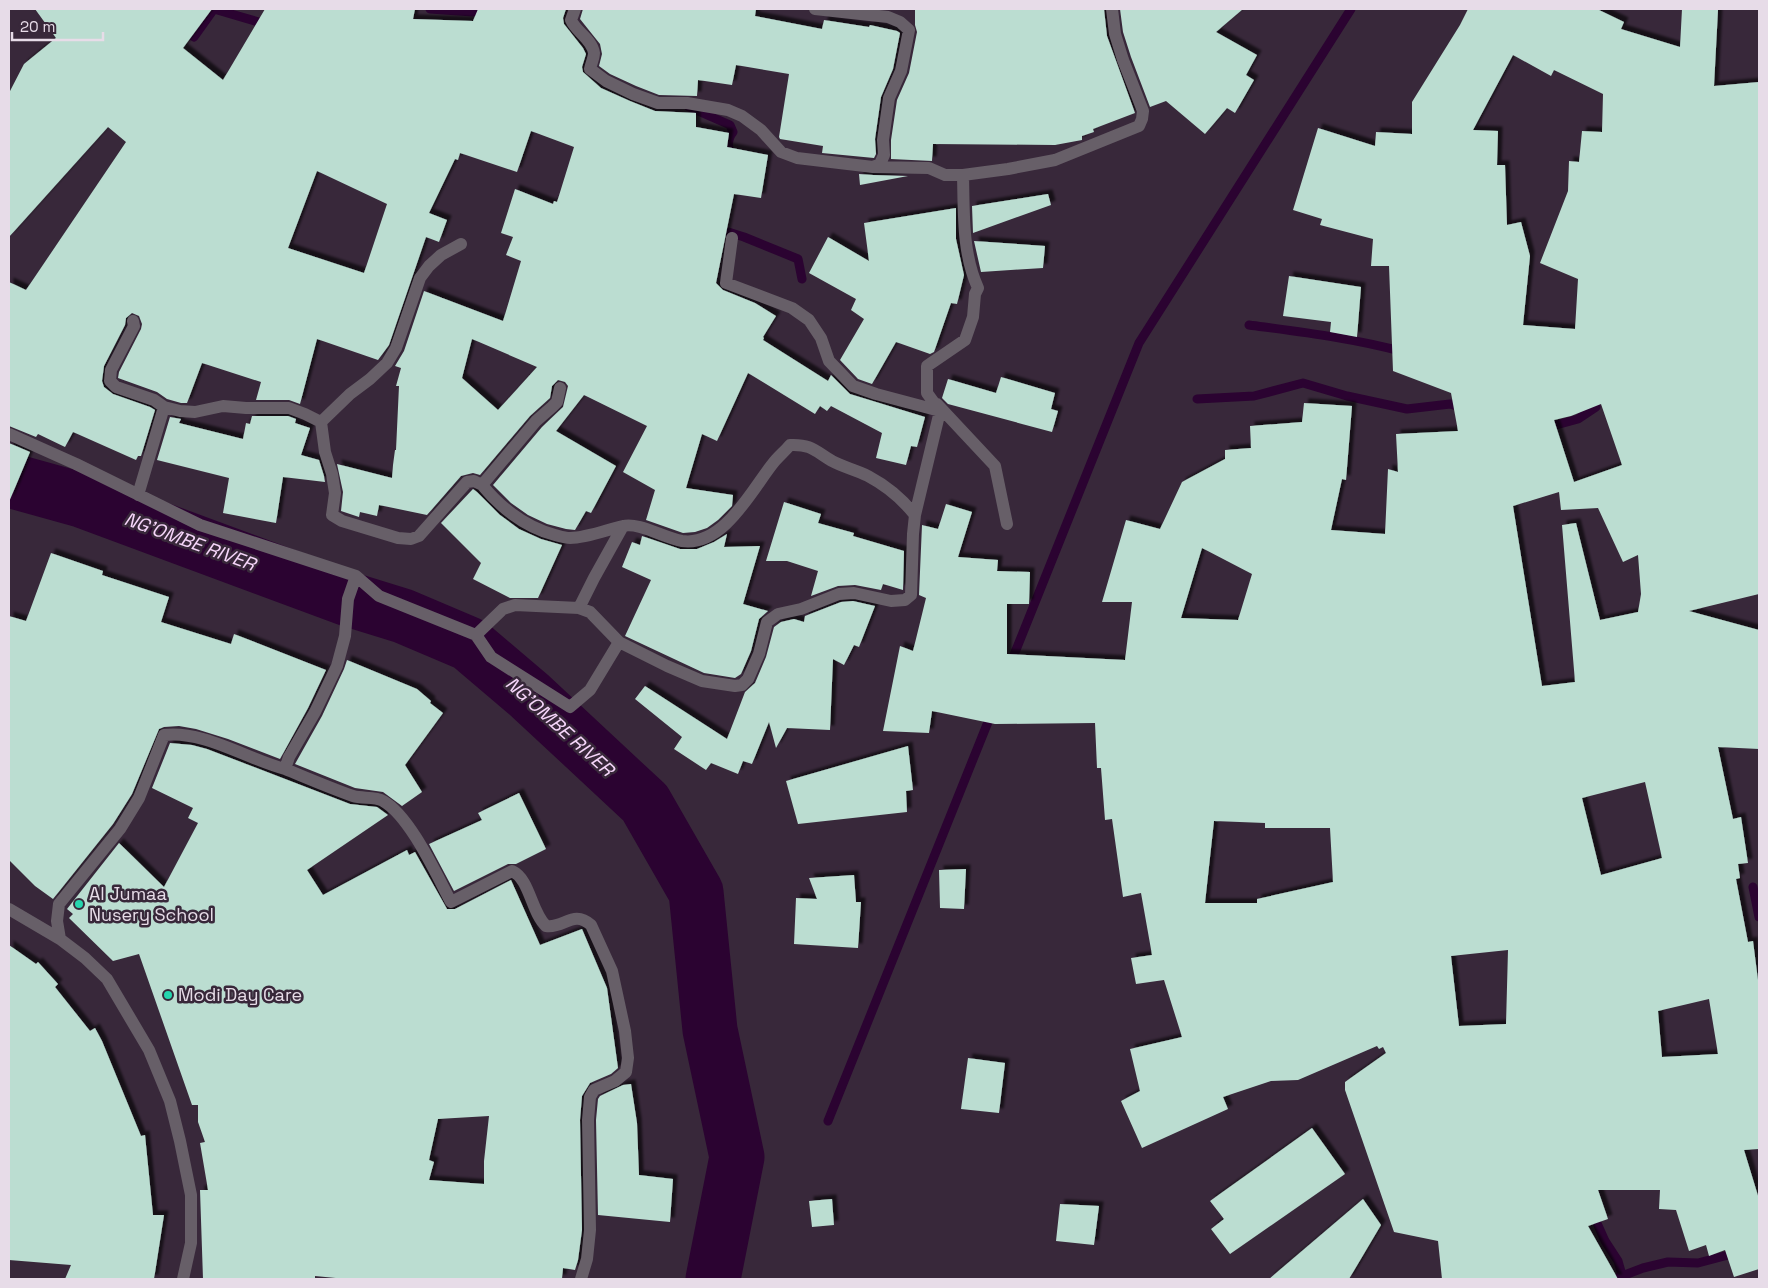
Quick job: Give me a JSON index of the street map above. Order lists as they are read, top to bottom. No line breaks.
{"water":["NG'OMBE RIVER"],"places":["Al Jumaa Nusery School","Modi Day Care"],"scale_bar":"20 m"}
